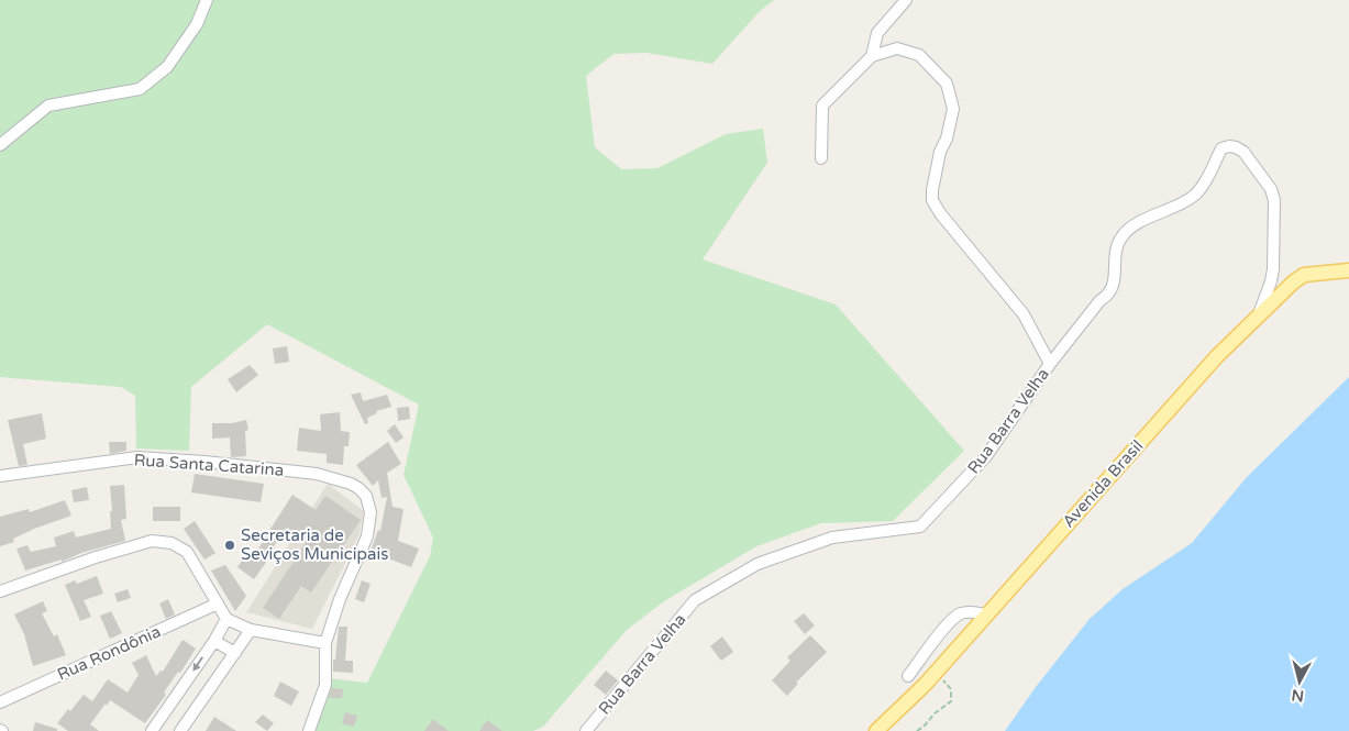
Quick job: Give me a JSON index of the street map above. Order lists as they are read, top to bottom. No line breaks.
{"streets":{"main road":["Avenida Brasil"],"street":["Rua Barra Velha","Rua Santa Catarina","Rua Rondônia"]},"places":["Secretaria de Seviços Municipais"],"north":"bottom"}
